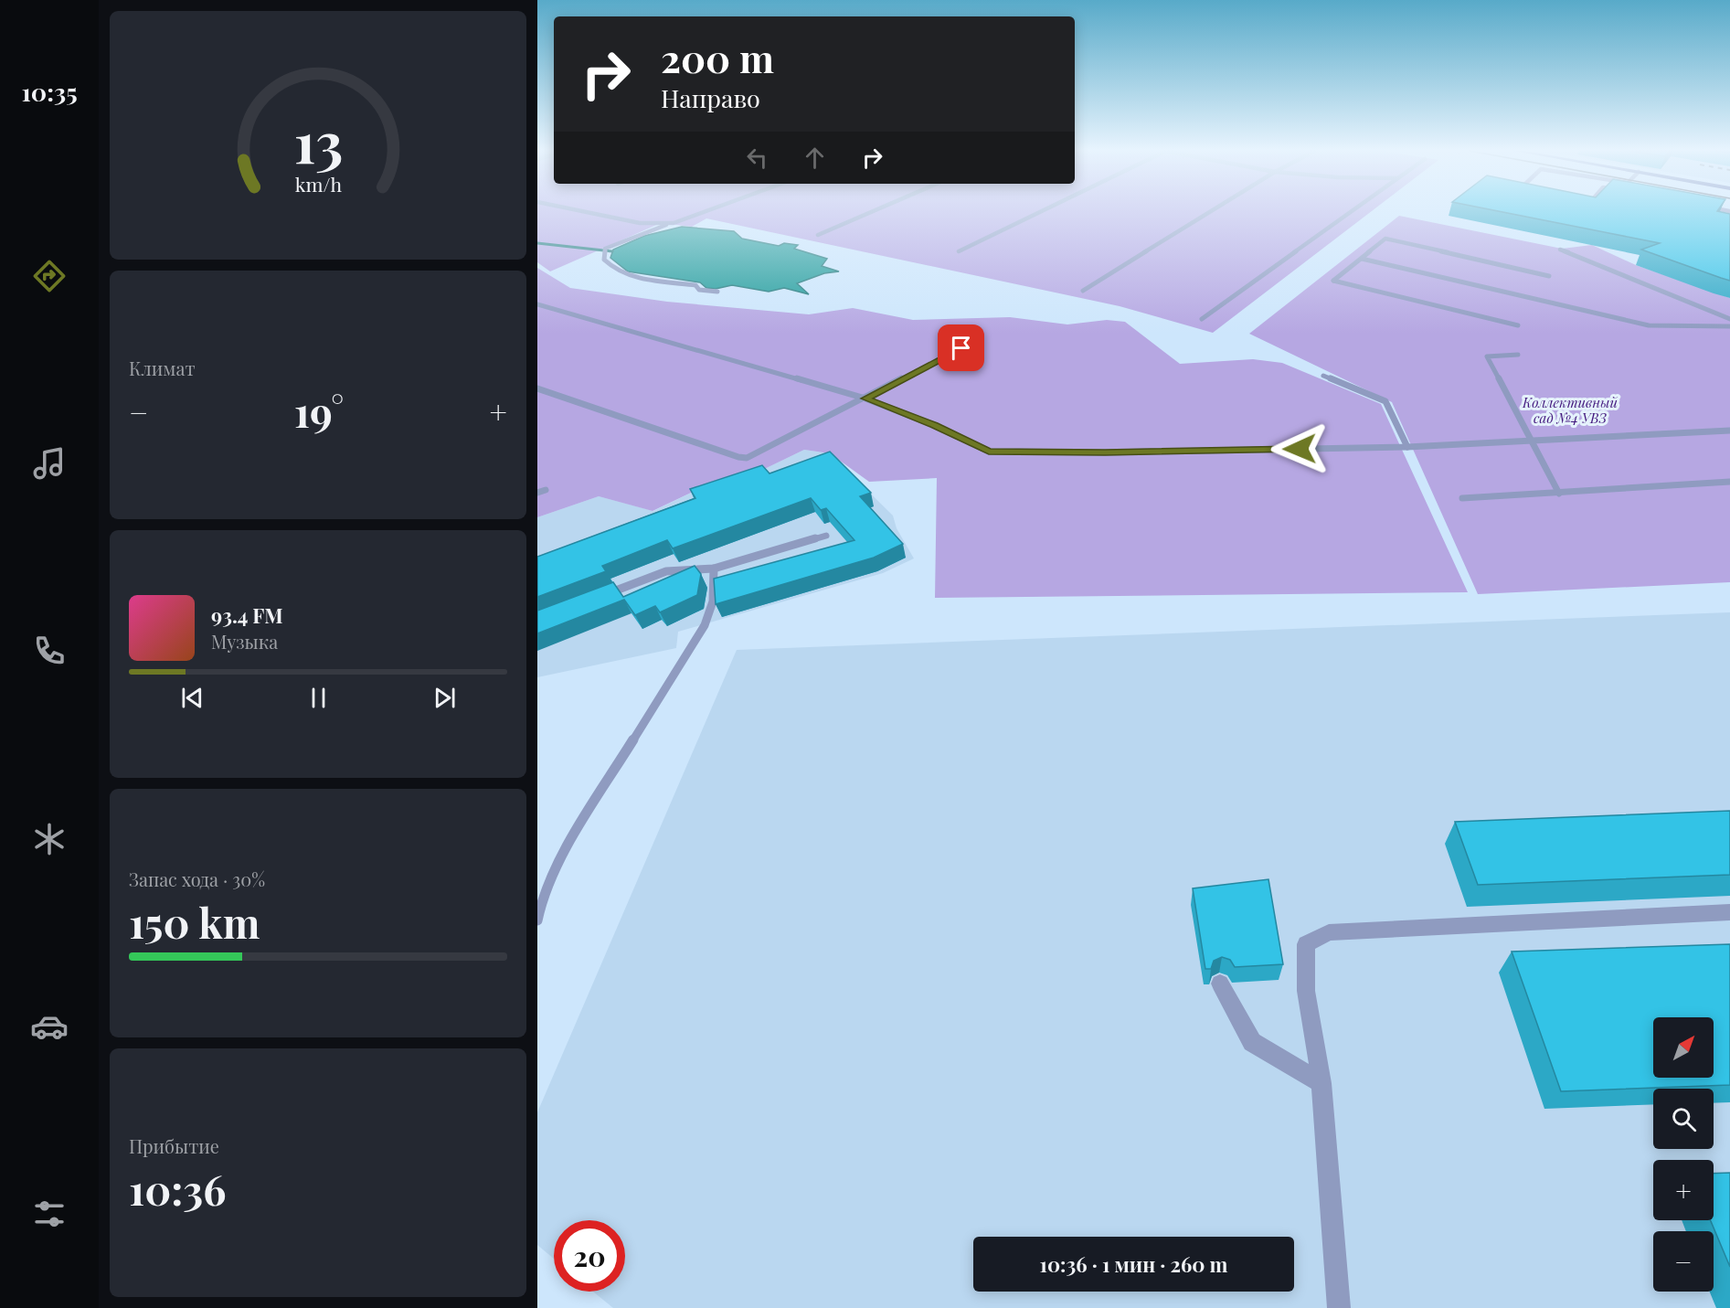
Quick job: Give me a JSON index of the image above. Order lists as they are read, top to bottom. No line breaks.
{"parks":["Коллективный сад №4 УВЗ"],"north":"top right","page":{"tabs":"10:35","turn":["200 m","Направо"],"tile":["Климат",["Запас хода · 30%","150 km"],["Прибытие","10:36"]],"heat":["−","19°","+"],"song":["93.4 FM","Музыка"],"map_buttons":["+","−"],"limit":"20","trip":"10:36 · 1 мин · 260 m","gauge":["13","km/h"]}}
